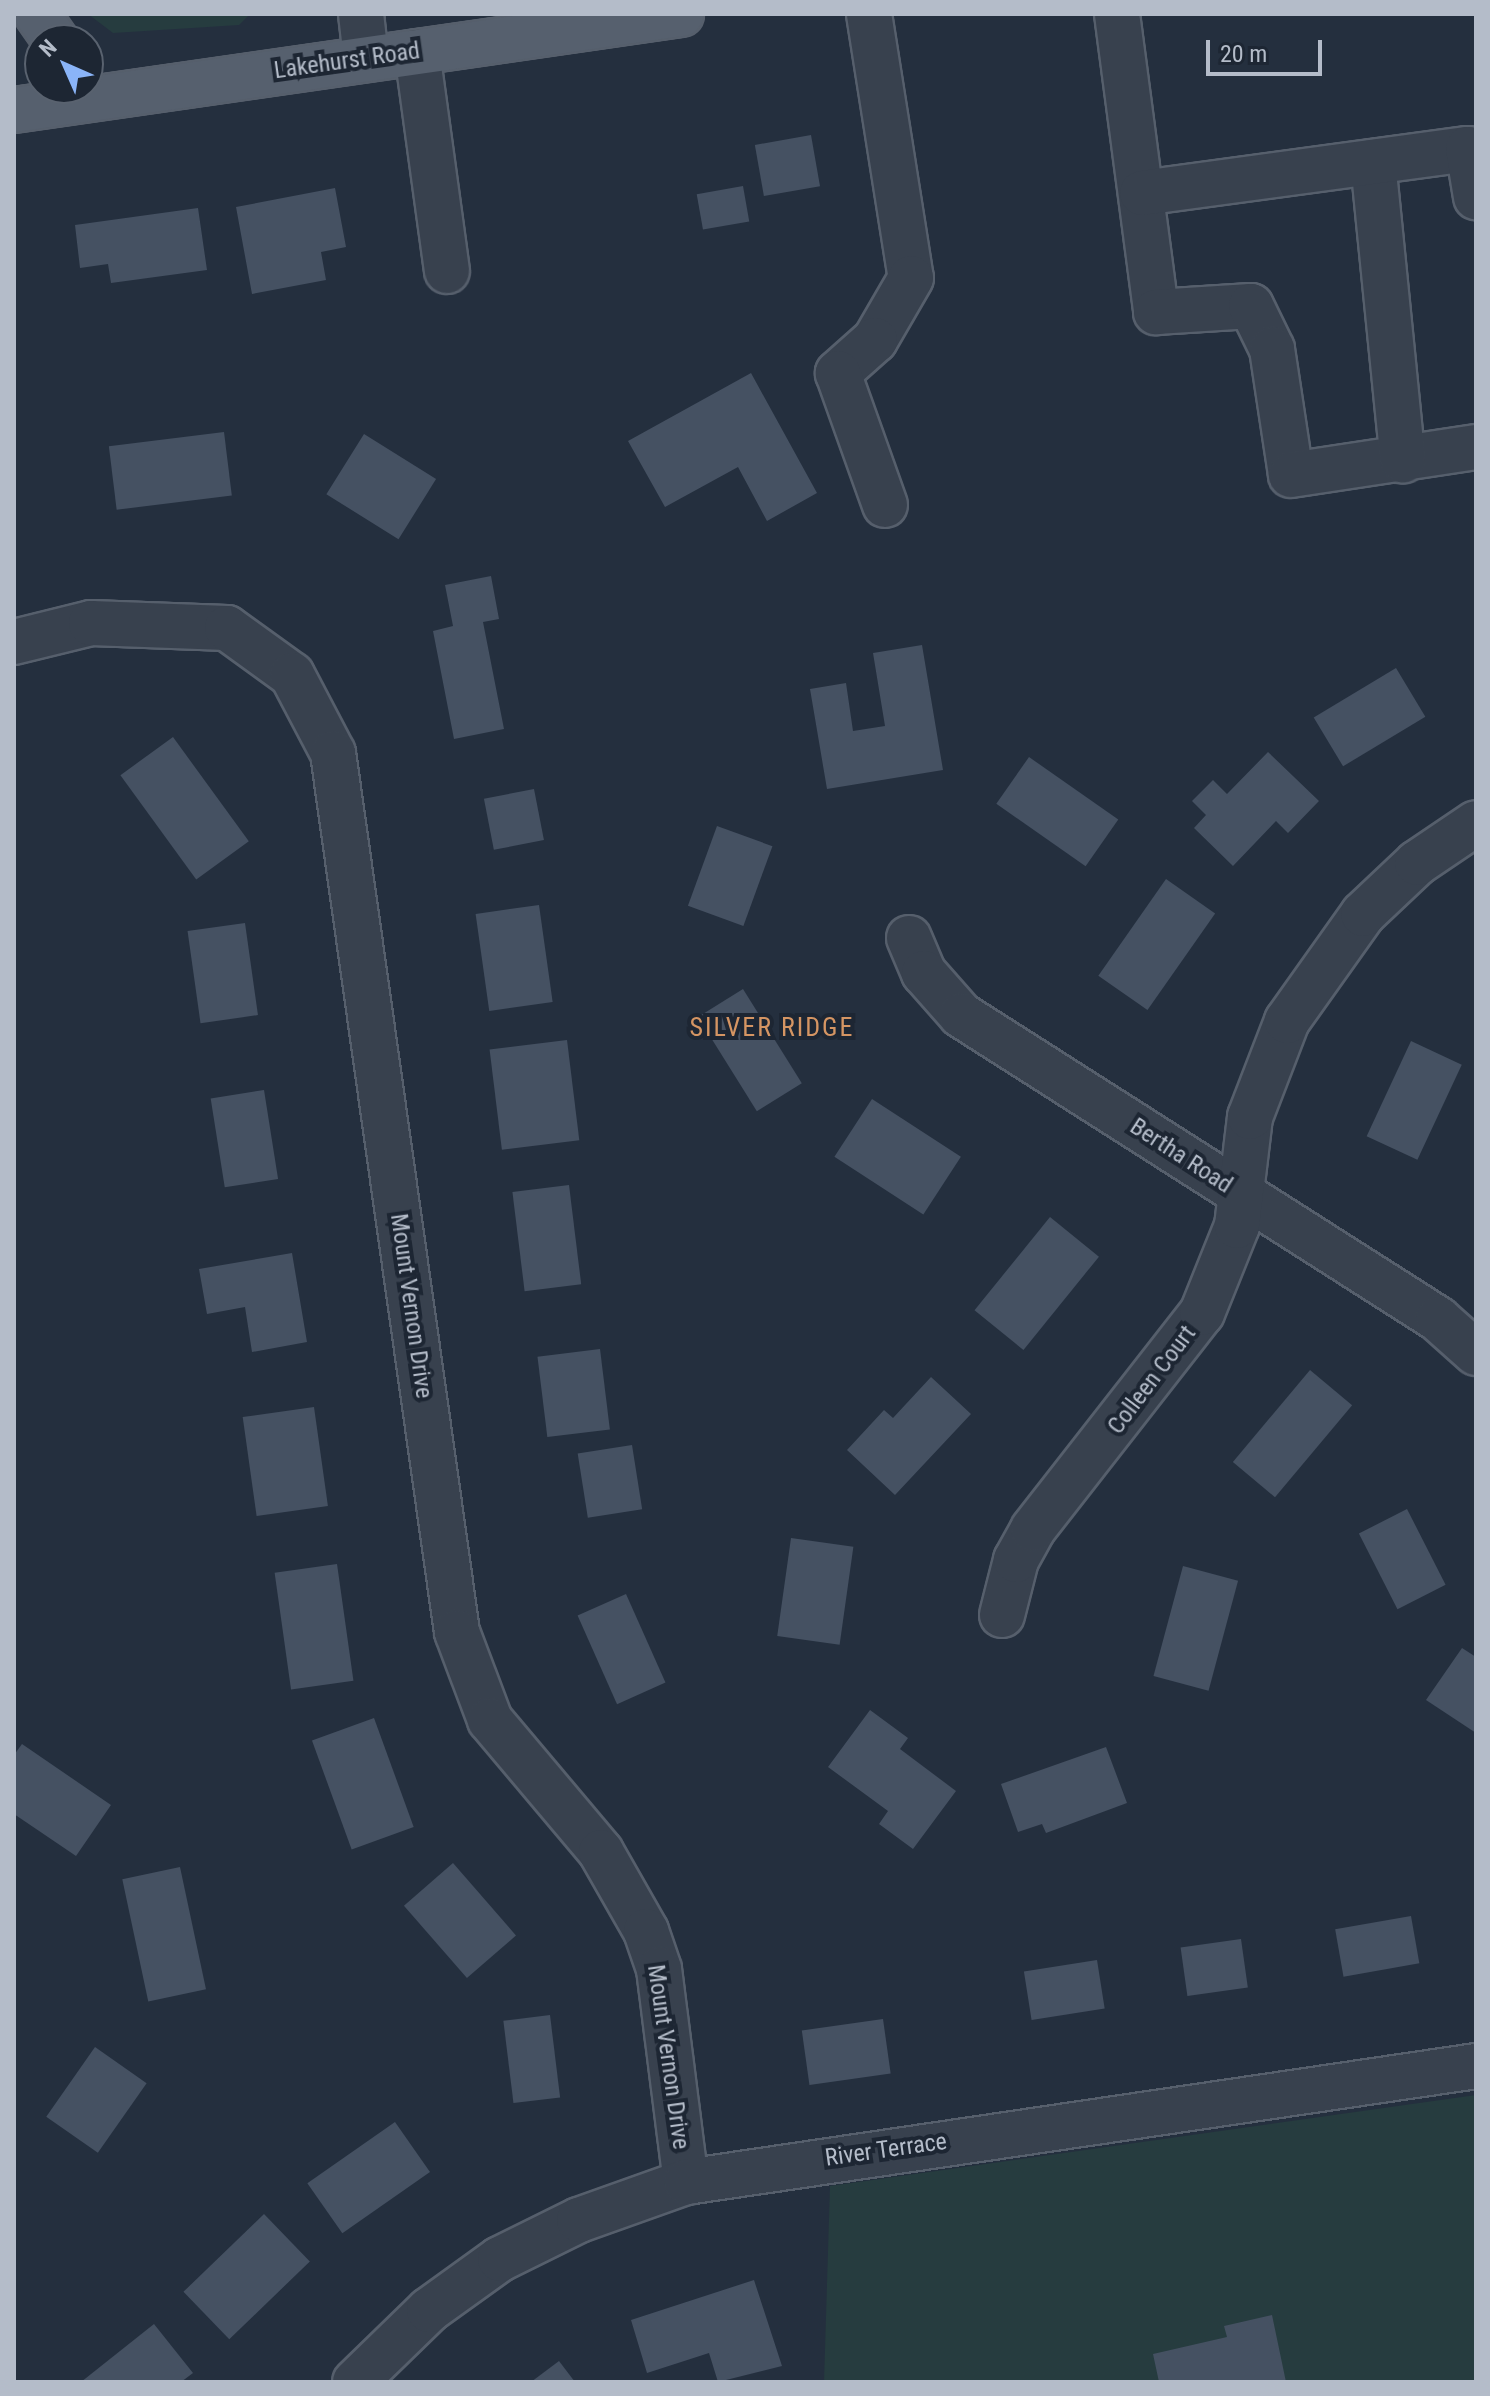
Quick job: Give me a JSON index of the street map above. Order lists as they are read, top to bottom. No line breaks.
{"streets":{"main road":["Lakehurst Road"],"street":["Bertha Road","Mount Vernon Drive","Colleen Court","River Terrace"]},"crossings":[["Bertha Road","Colleen Court"],["Mount Vernon Drive","River Terrace"]],"districts":["SILVER RIDGE"],"scale_bar":"20 m","north":"top left"}
